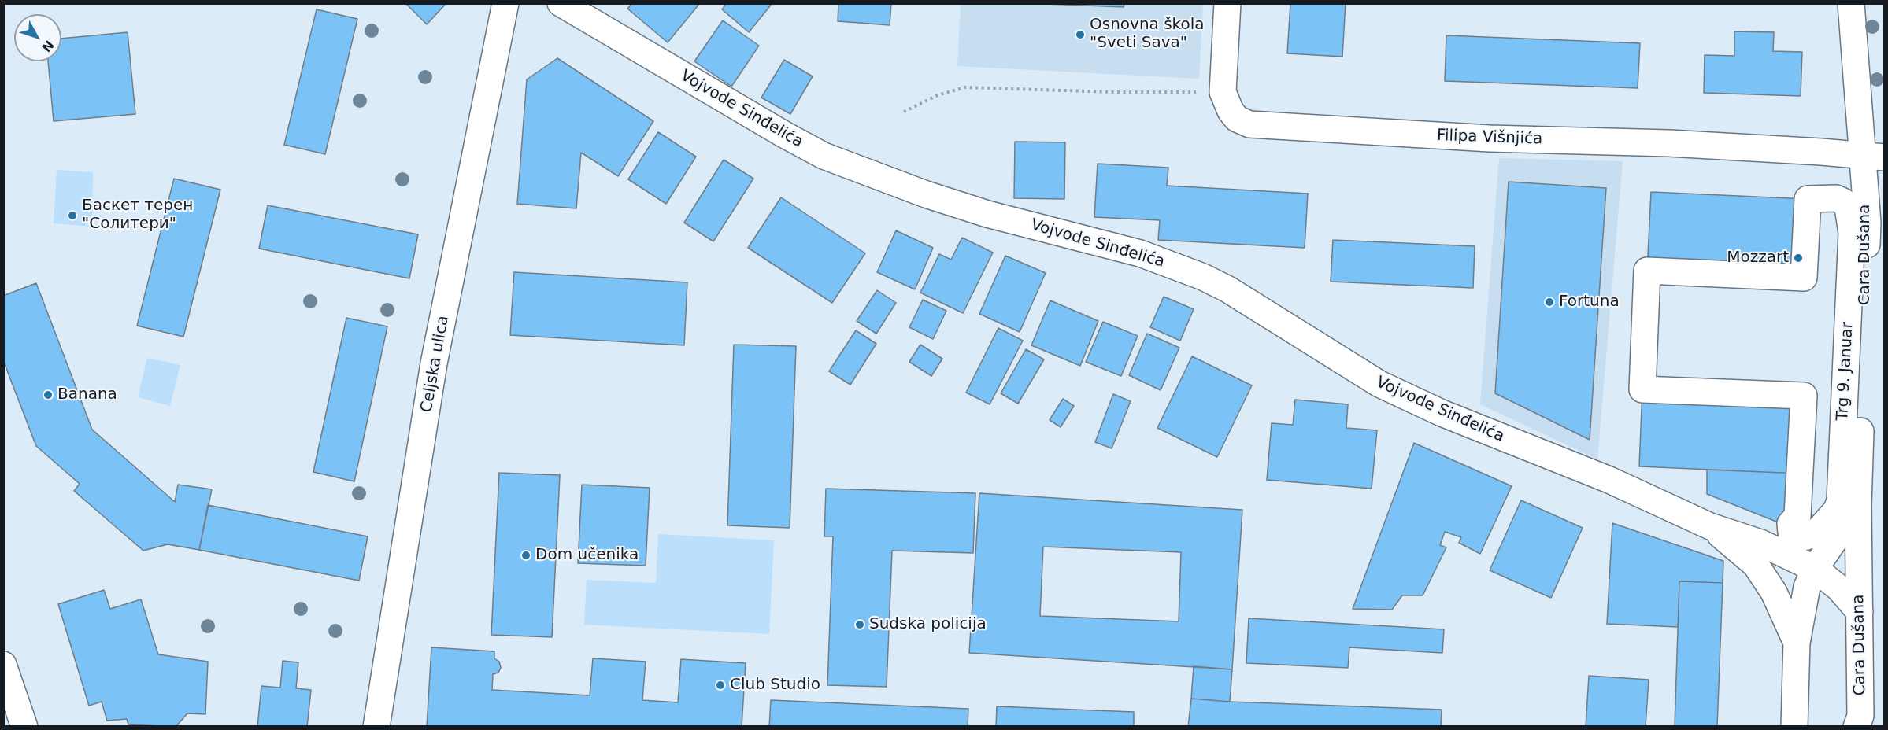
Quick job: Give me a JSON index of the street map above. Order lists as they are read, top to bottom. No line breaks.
{"streets":{"street":["Vojvode Sinđelića","Filipa Višnjića","Cara Dušana","Celjska ulica","Trg 9. Januar"]},"crossings":[["Vojvode Sinđelića","Cara Dušana"],["Filipa Višnjića","Cara Dušana"]],"places":["Osnovna škola \"Sveti Sava\"","Баскет терен \"Солитери\"","Mozzart","Fortuna","Banana","Dom učenika","Sudska policija","Club Studio"],"north":"bottom right"}
